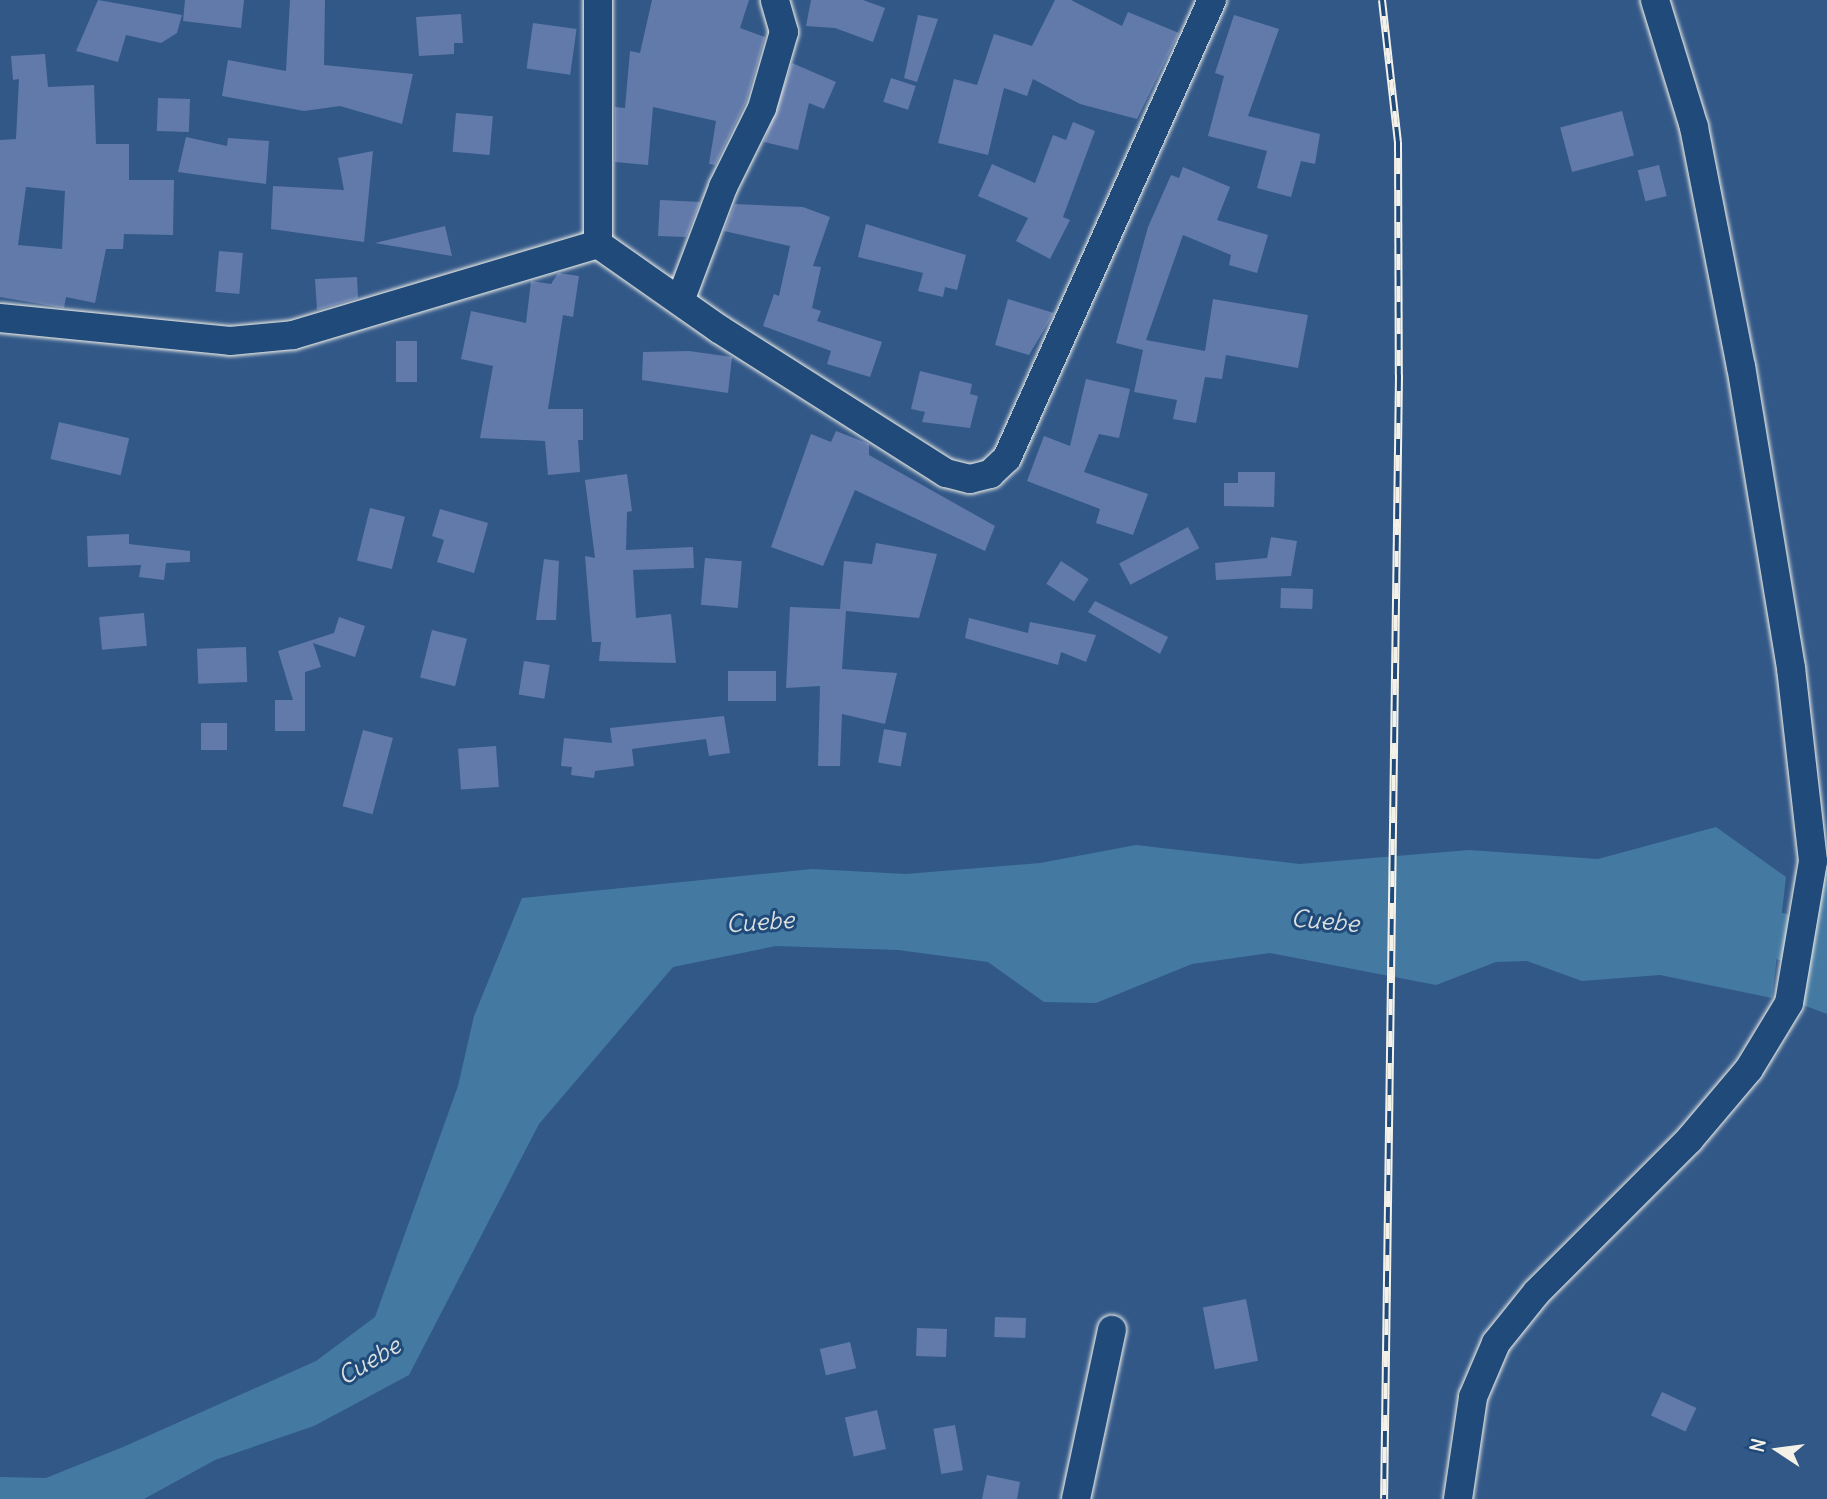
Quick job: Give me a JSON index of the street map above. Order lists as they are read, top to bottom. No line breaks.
{"water":["Cuebe"],"north":"left"}
